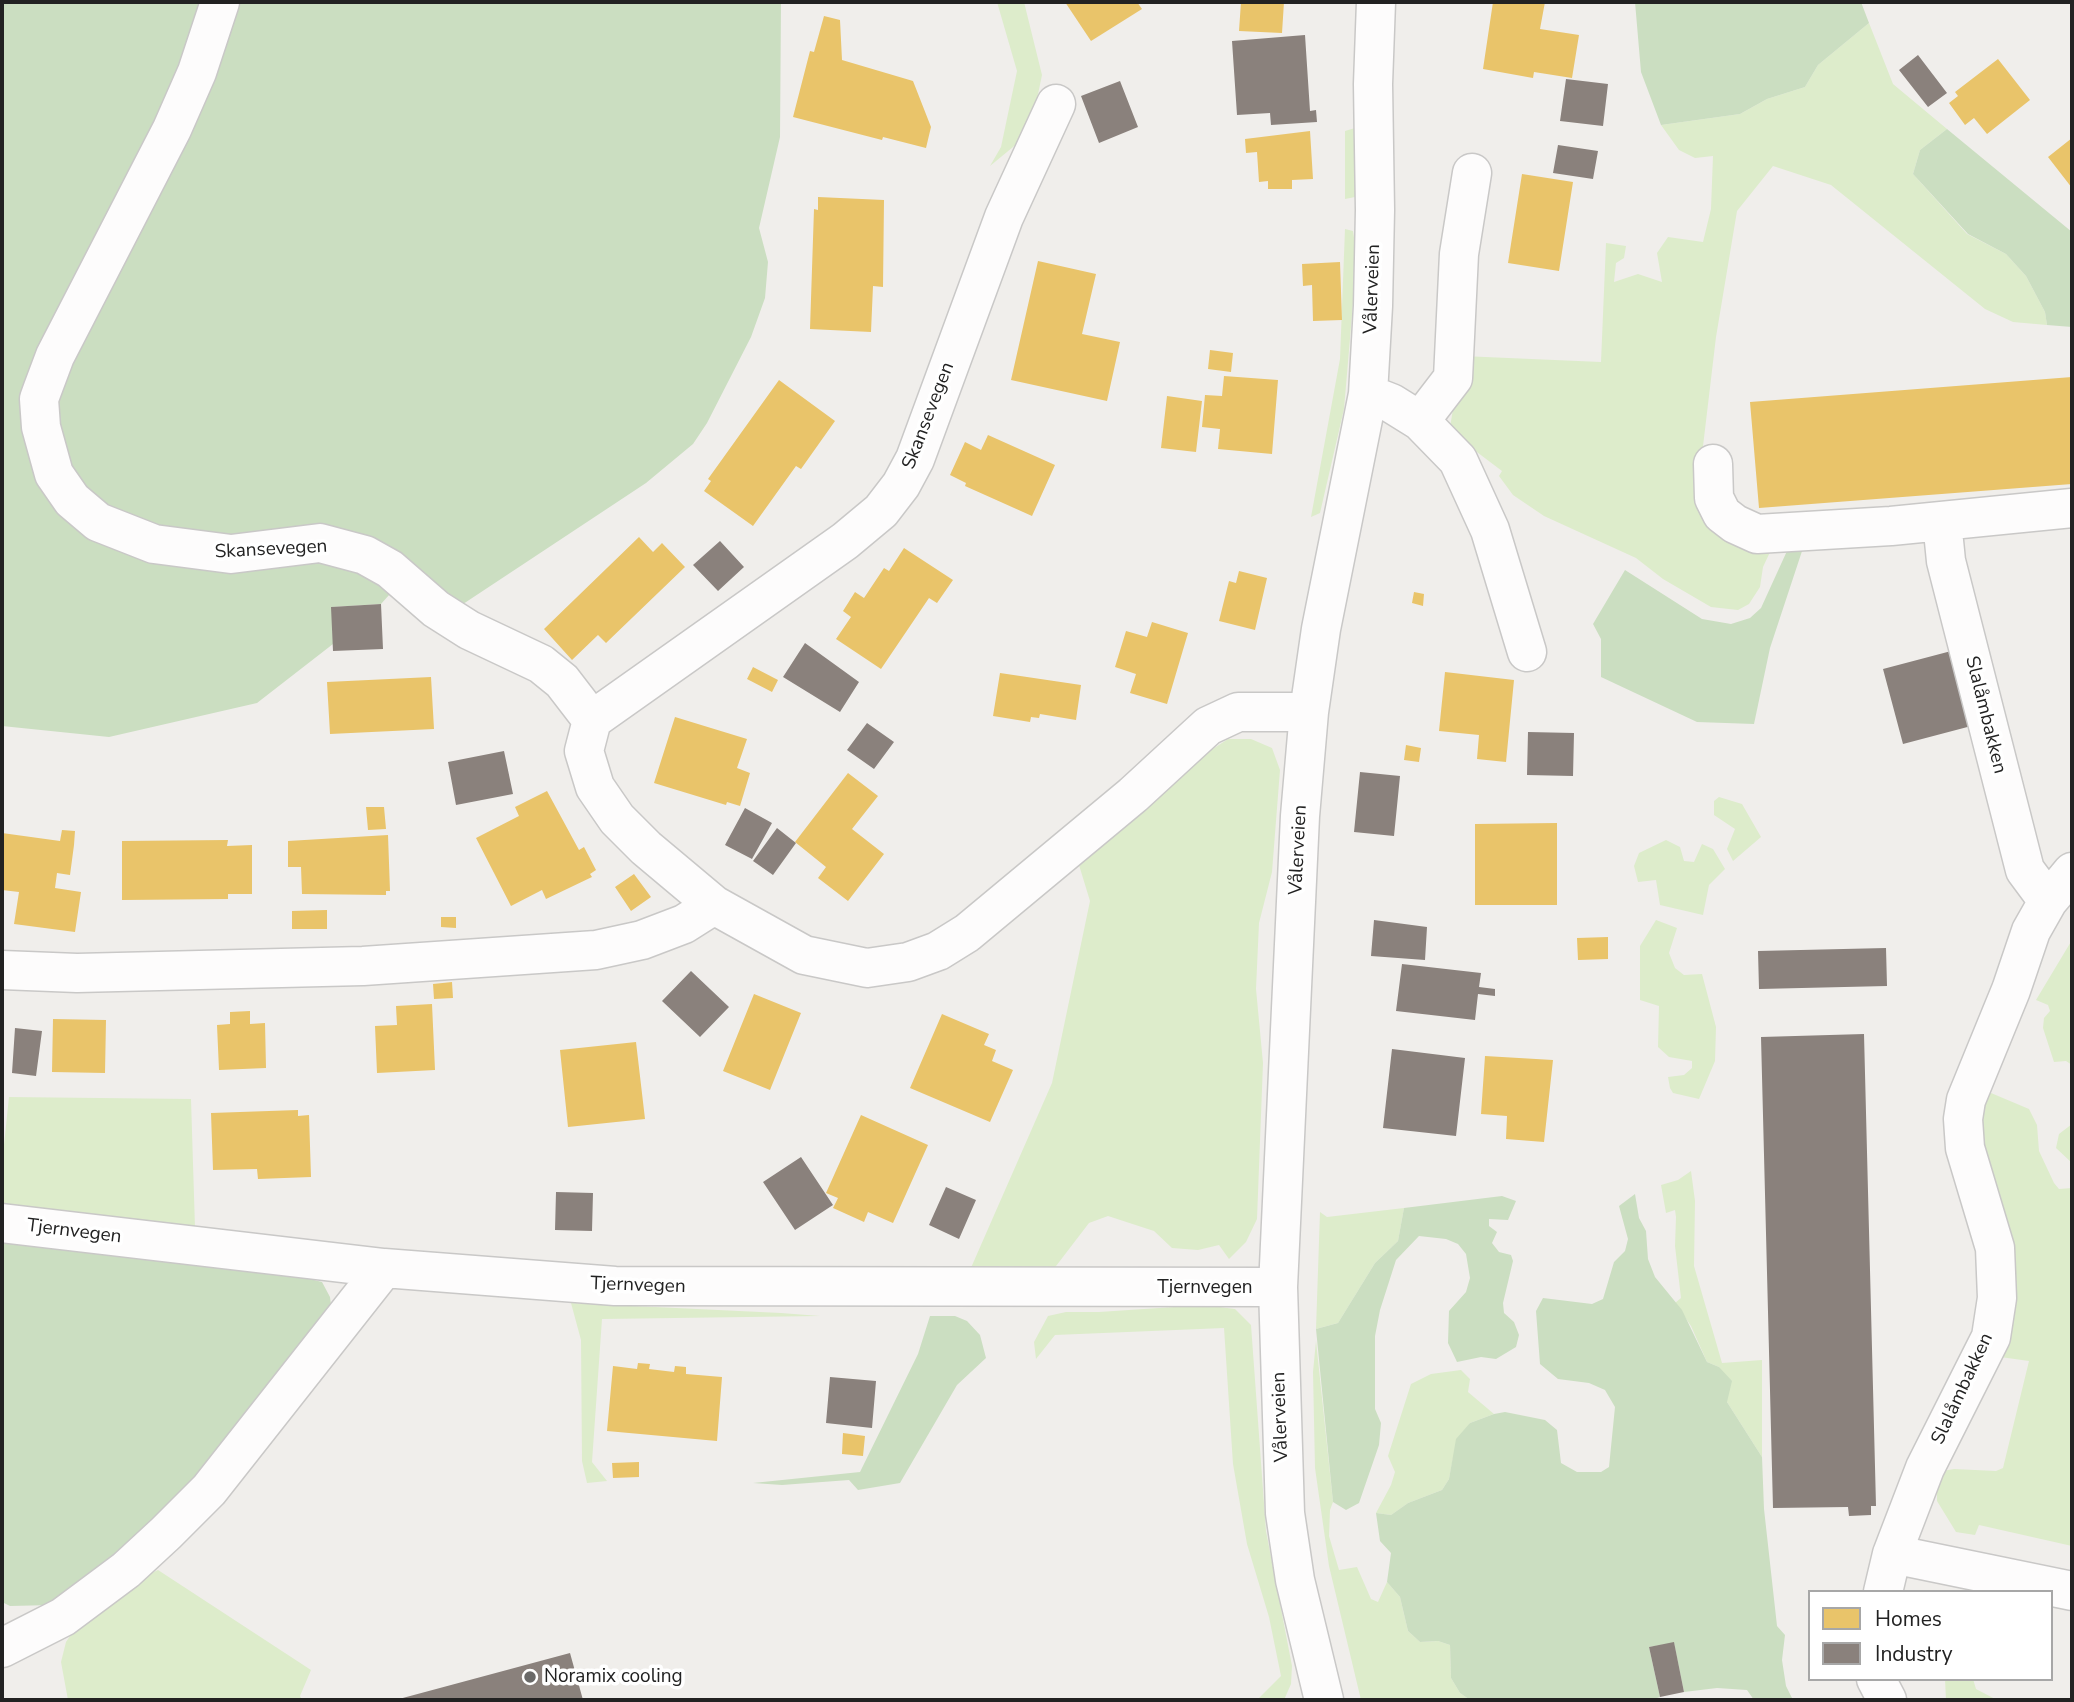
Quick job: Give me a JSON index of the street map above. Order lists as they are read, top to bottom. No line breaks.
{"streets":{"street":["Vålerveien","Skansevegen","Slalåmbakken","Tjernvegen"]},"crossings":[["Vålerveien","Tjernvegen"]],"places":["Noramix cooling"],"legend":["Homes","Industry"]}
